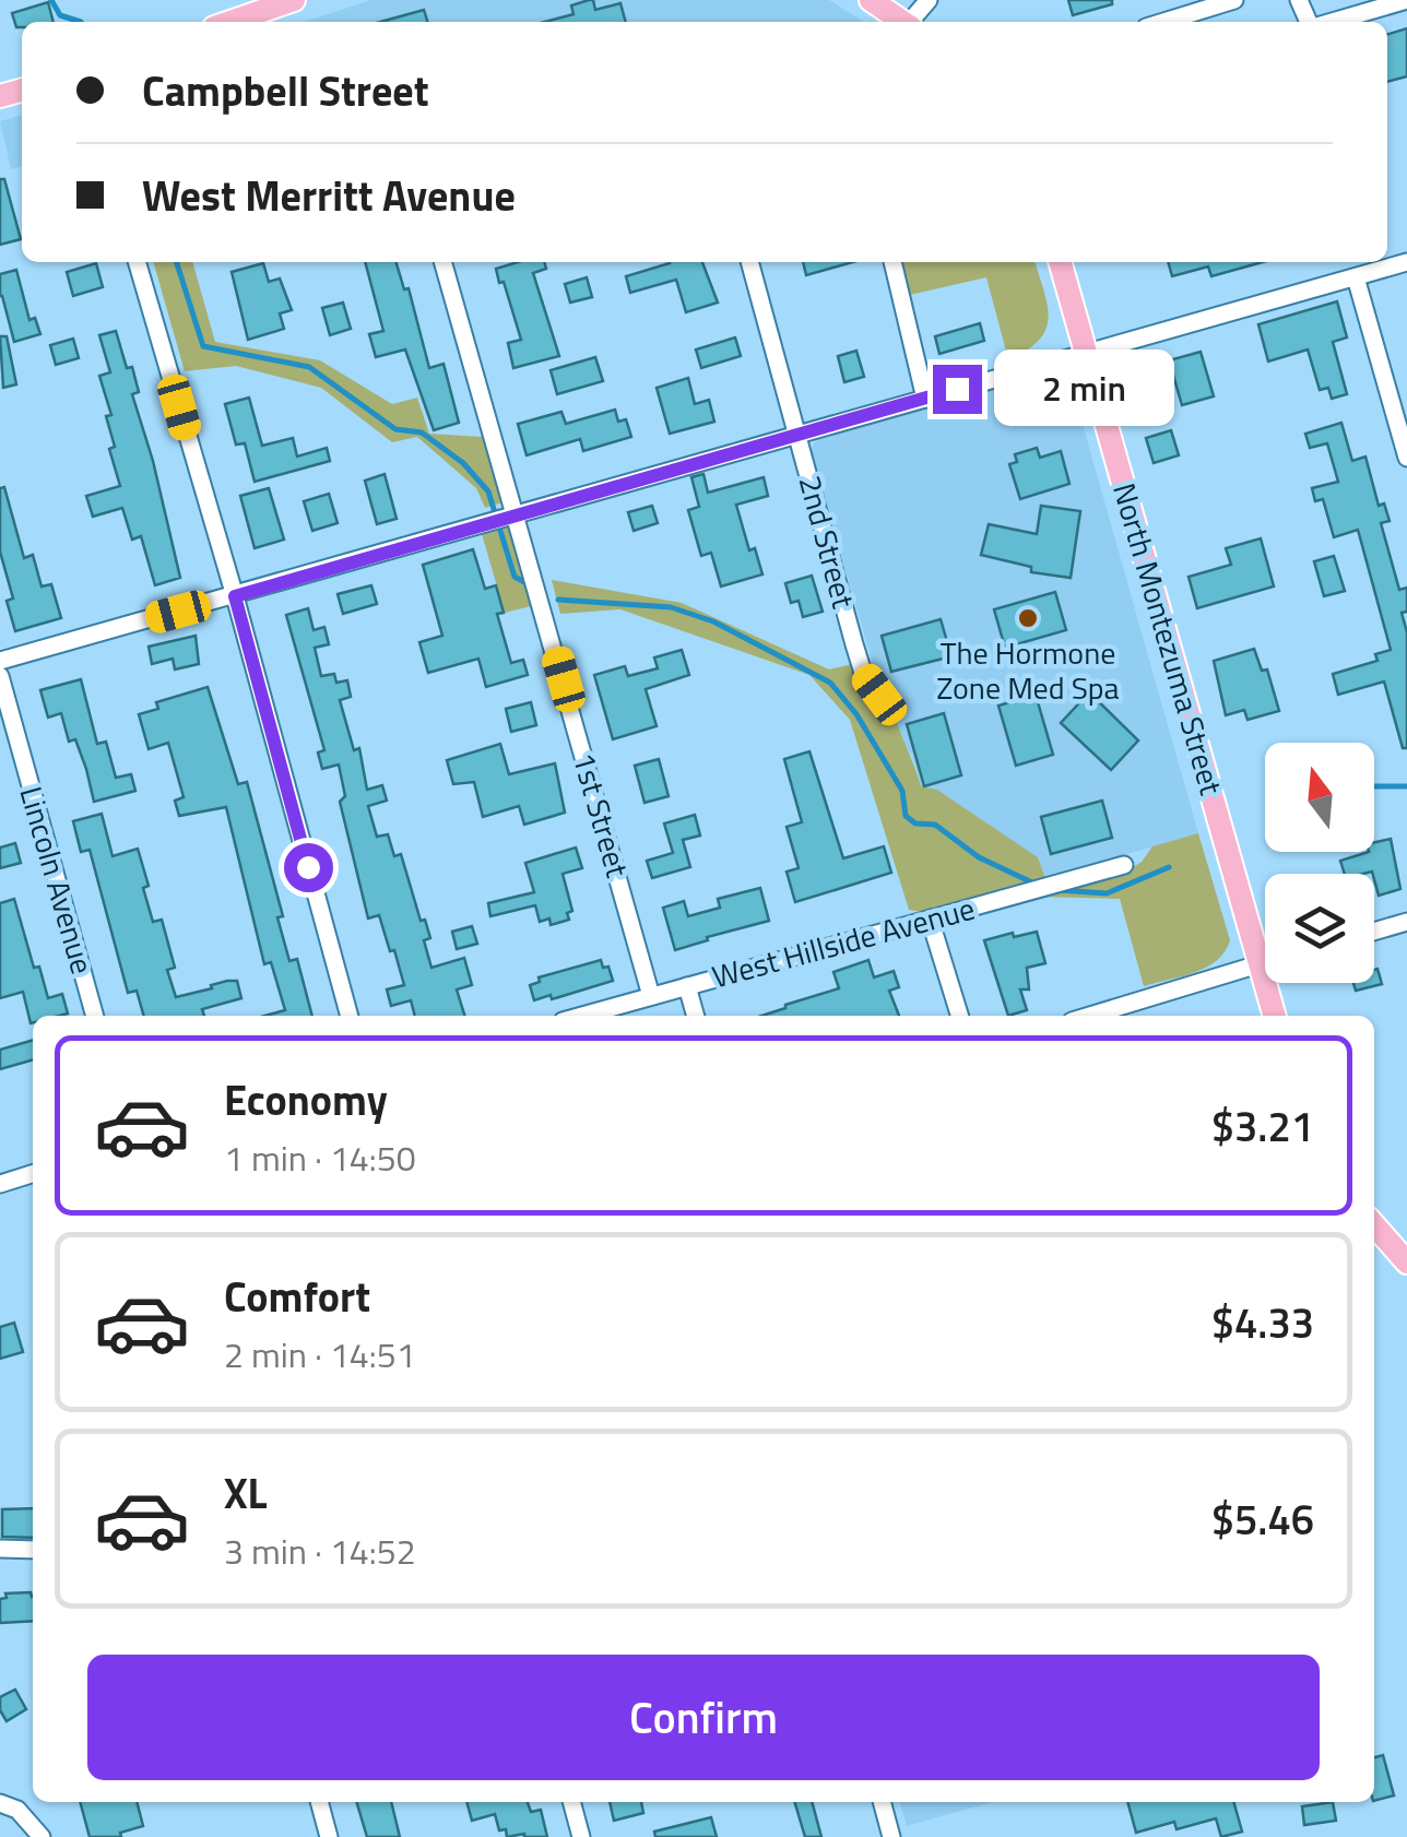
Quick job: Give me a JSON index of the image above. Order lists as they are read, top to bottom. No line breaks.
{"streets":{"main road":["North Montezuma Street"],"street":["2nd Street","1st Street","Lincoln Avenue","West Hillside Avenue"]},"crossings":[["1st Street","West Hillside Avenue"]],"places":["The Hormone Zone Med Spa"],"north":"top","page":{"banner":["Campbell Street","West Merritt Avenue"],"bubble":"2 min","list":[{"name":"Economy","note":"1 min · 14:50","value":"$3.21"},{"name":"Comfort","note":"2 min · 14:51","value":"$4.33"},{"name":"XL","note":"3 min · 14:52","value":"$5.46"}],"buttons":"Confirm"}}
